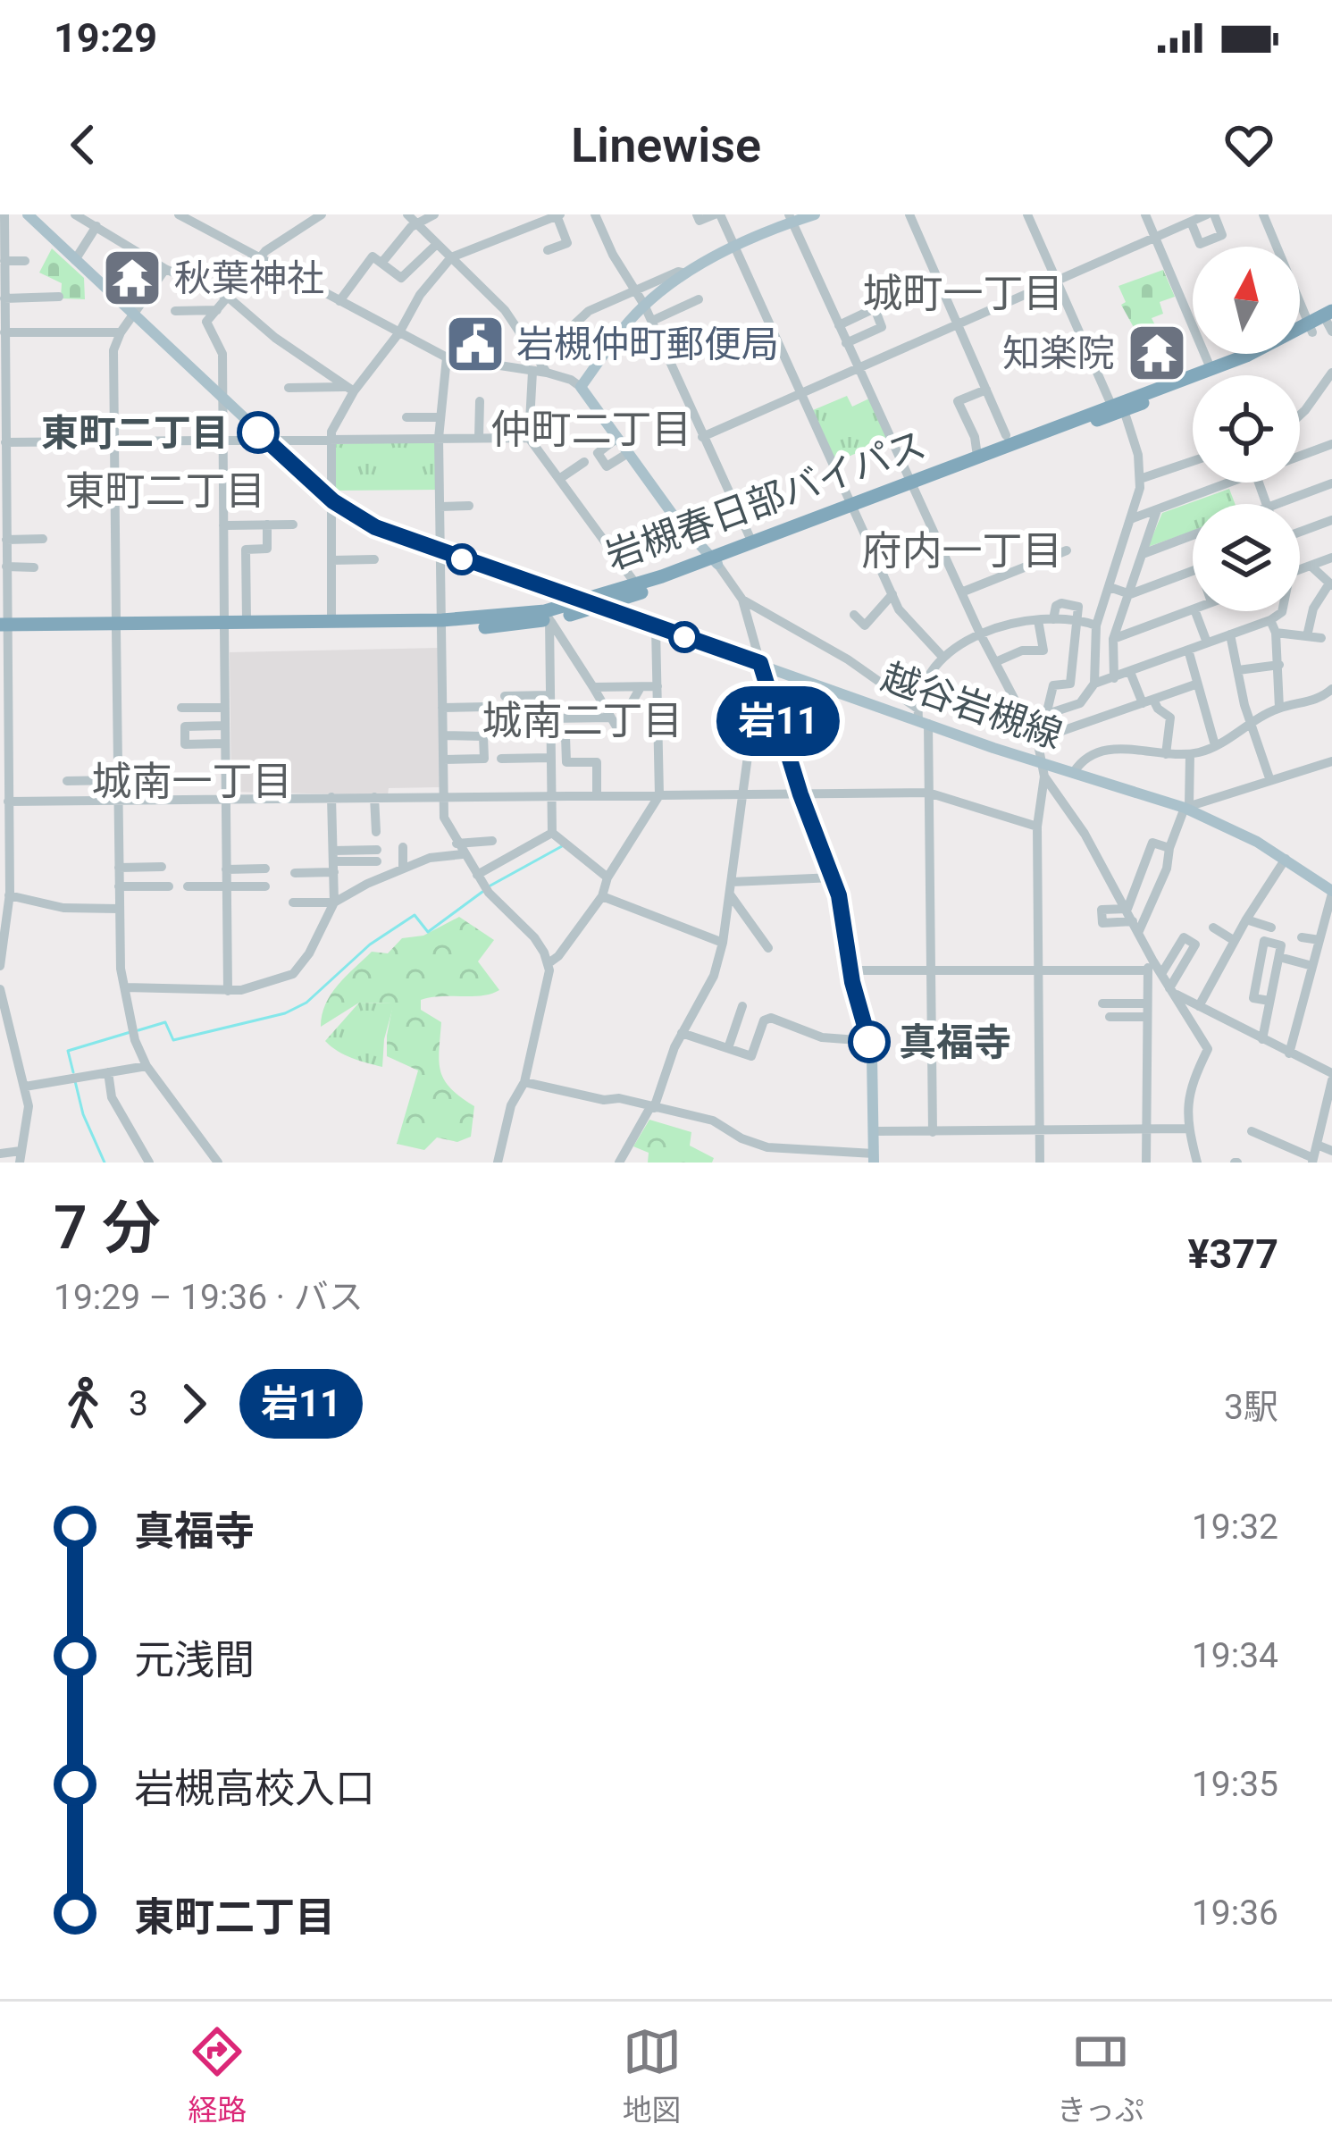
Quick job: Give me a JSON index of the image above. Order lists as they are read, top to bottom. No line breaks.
{"streets":{"highway":["岩槻春日部バイパス"],"main road":["越谷岩槻線"]},"crossings":[["岩槻春日部バイパス","越谷岩槻線"]],"districts":["城町一丁目","仲町二丁目","東町二丁目","府内一丁目","城南二丁目","城南一丁目"],"places":{"temple":["秋葉神社","知楽院"],"public building":["岩槻仲町郵便局"],"other":["東町二丁目","真福寺"]},"lines":["bus line 岩11"],"north":"top","page":{"status":"19:29","header":"Linewise","on_map":"岩11","heading":["7 分","19:29 – 19:36 · バス","¥377"],"legs":["3","岩11","3駅"],"list":[{"name":"真福寺","value":"19:32"},{"name":"元浅間","value":"19:34"},{"name":"岩槻高校入口","value":"19:35"},{"name":"東町二丁目","value":"19:36"}],"tabs":["経路","地図","きっぷ"]}}
